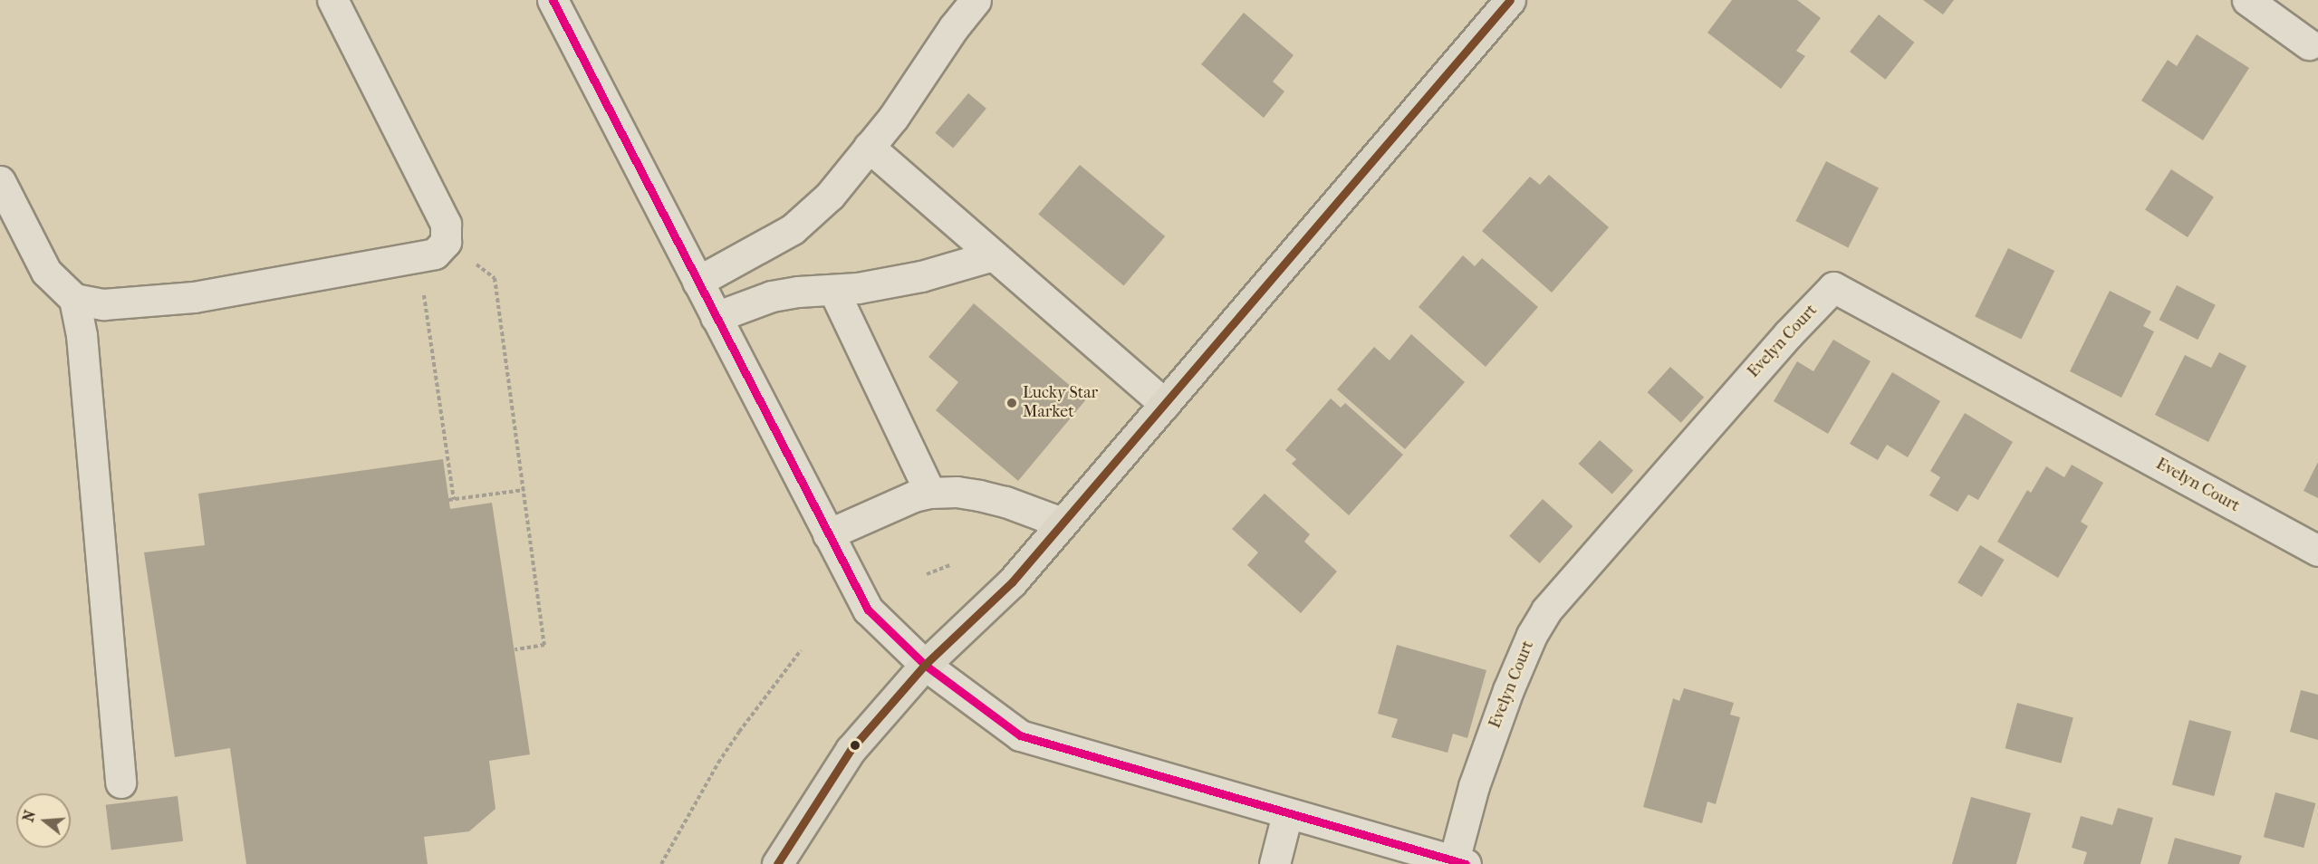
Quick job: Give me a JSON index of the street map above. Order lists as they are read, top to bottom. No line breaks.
{"streets":{"street":["Evelyn Court"]},"places":["Lucky Star Market"],"north":"left"}
